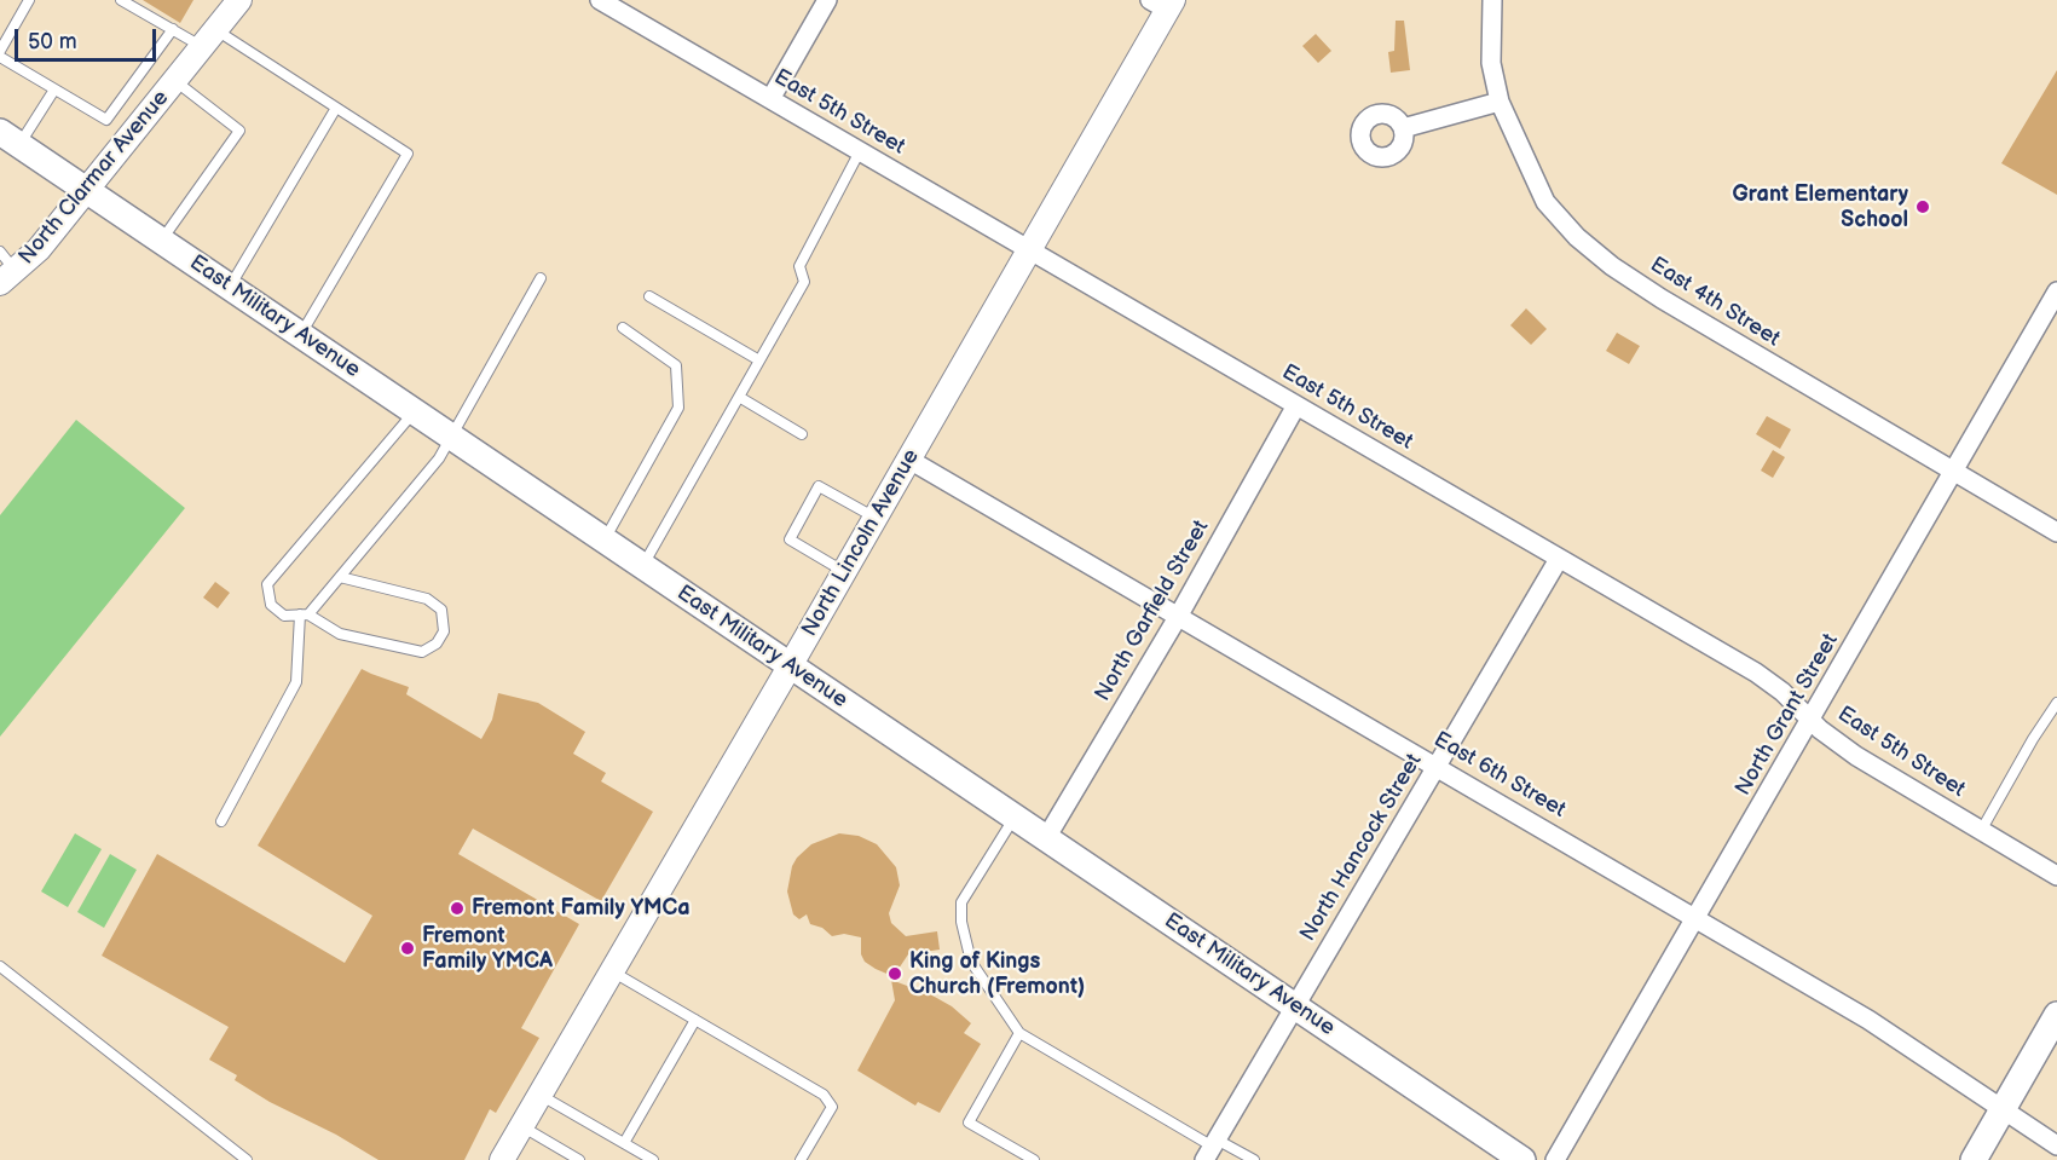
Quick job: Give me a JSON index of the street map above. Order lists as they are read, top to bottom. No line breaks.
{"streets":{"main road":["East Military Avenue"],"street":["East 5th Street","North Clarmar Avenue","East 4th Street","North Lincoln Avenue","North Garfield Street","North Grant Street","East 6th Street","North Hancock Street"]},"crossings":[["East 5th Street","North Lincoln Avenue"],["East 5th Street","North Garfield Street"],["East 5th Street","North Grant Street"],["East 5th Street","North Hancock Street"],["North Clarmar Avenue","East Military Avenue"],["East 4th Street","North Grant Street"],["East Military Avenue","North Lincoln Avenue"],["East Military Avenue","North Garfield Street"],["East Military Avenue","North Hancock Street"],["North Lincoln Avenue","East 6th Street"],["North Garfield Street","East 6th Street"],["North Grant Street","East 6th Street"],["East 6th Street","North Hancock Street"]],"places":["Grant Elementary School","Fremont Family YMCa","Fremont Family YMCA","King of Kings Church (Fremont)"],"scale_bar":"50 m"}
